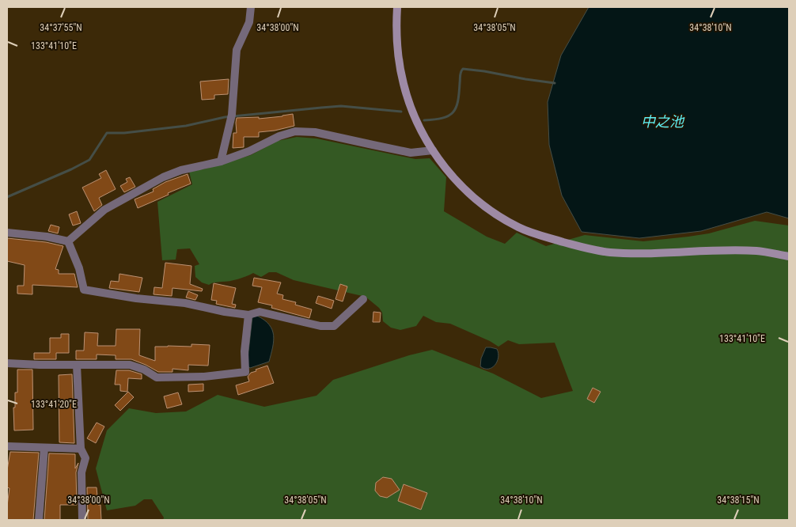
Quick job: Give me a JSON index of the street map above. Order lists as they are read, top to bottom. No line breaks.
{"water":["中之池"],"coordinates":["34°37'55\"N","34°38'00\"N","34°38'05\"N","34°38'10\"N","133°41'10\"E","133°41'20\"E","34°38'15\"N"]}
